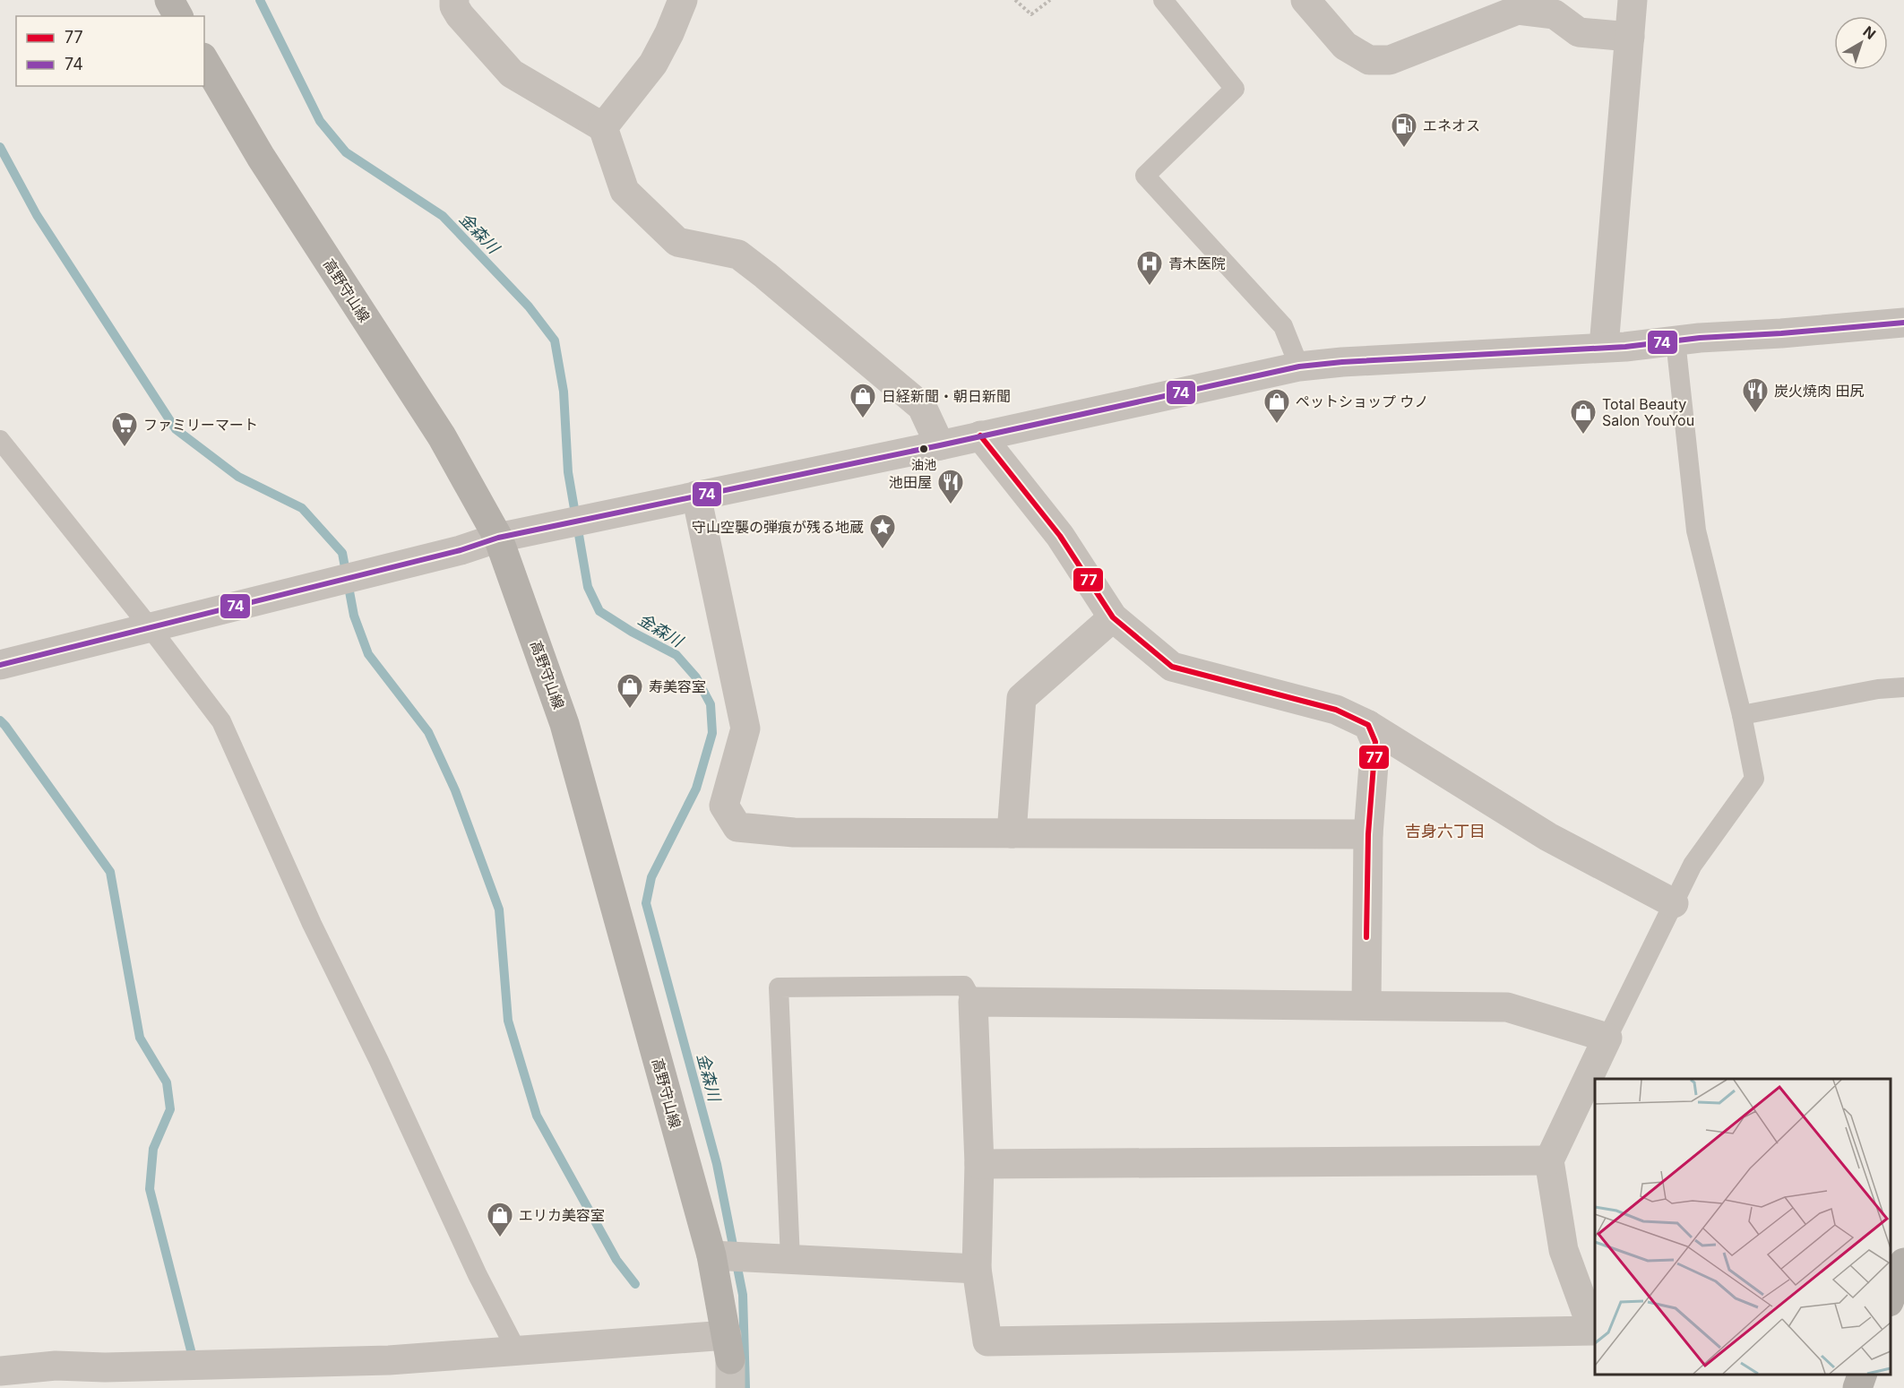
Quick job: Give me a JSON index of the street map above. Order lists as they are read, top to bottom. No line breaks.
{"streets":{"main road":["高野守山線"]},"districts":["吉身六丁目"],"water":["金森川"],"places":{"fuel station":["エネオス"],"hospital":["青木医院"],"restaurant":["炭火焼肉 田尻","池田屋"],"shop":["日経新聞・朝日新聞","ペットショップ ウノ","Total Beauty Salon YouYou","寿美容室","エリカ美容室"],"supermarket":["ファミリーマート"],"other":["油池"],"place":["守山空襲の弾痕が残る地蔵"]},"lines":["transit line 74","transit line 77"],"legend":["77","74"],"north":"top right"}
